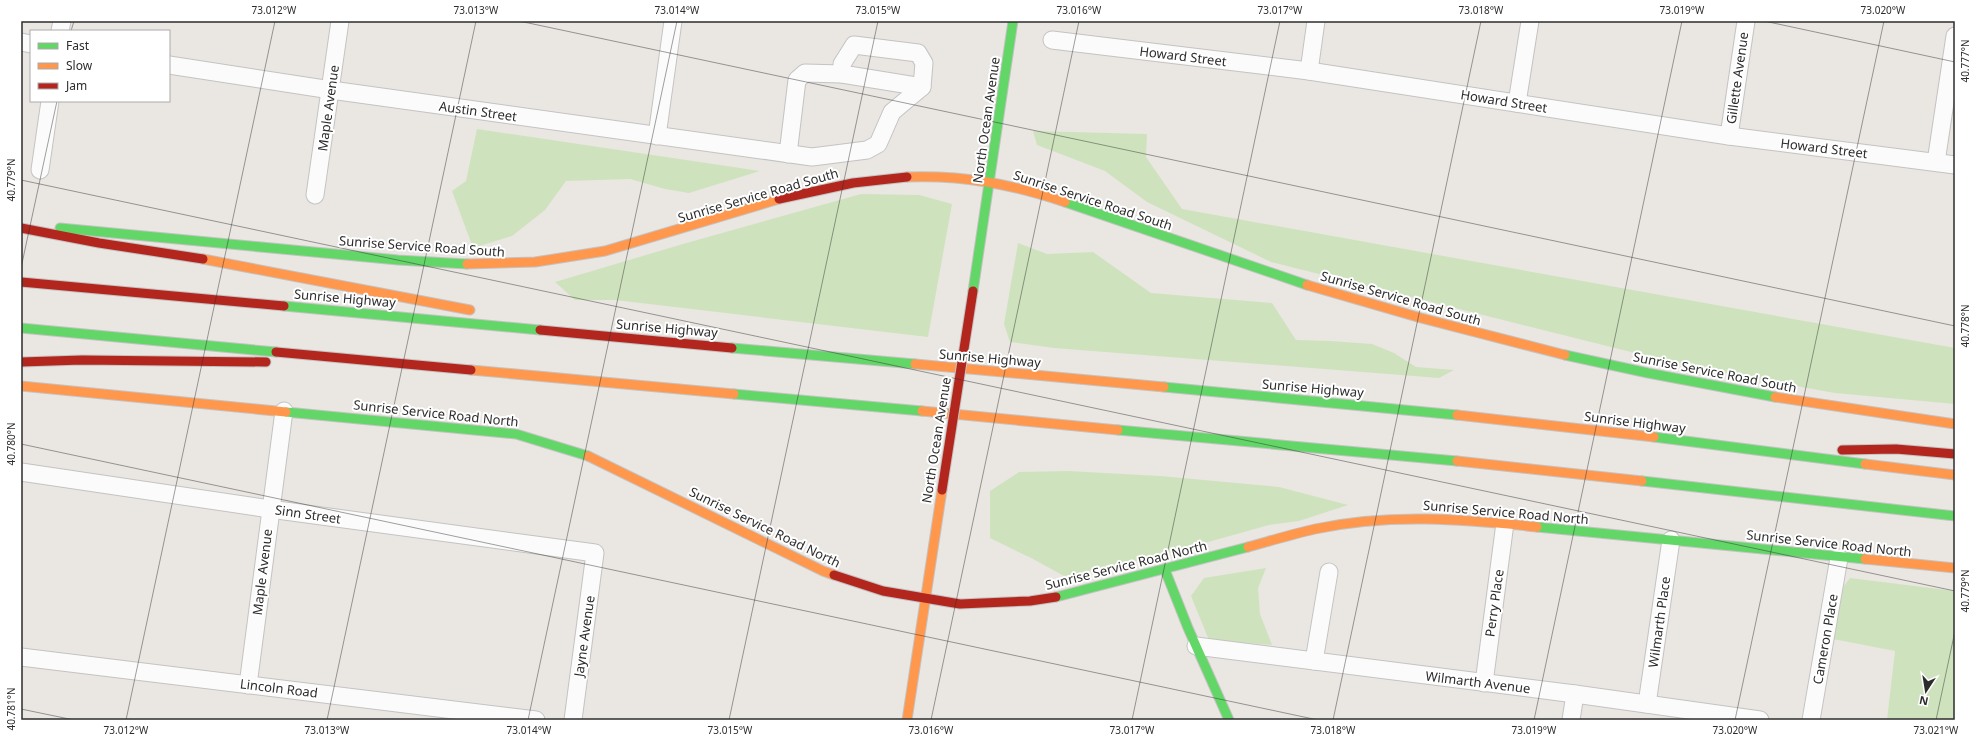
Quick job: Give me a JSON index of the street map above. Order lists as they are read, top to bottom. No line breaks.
{"streets":{"main road":["North Ocean Avenue","Sunrise Service Road South","Sunrise Highway","Sunrise Service Road North"],"street":["Howard Street","Gillette Avenue","Maple Avenue","Austin Street","Sinn Street","Perry Place","Wilmarth Place","Jayne Avenue","Cameron Place","Wilmarth Avenue","Lincoln Road"]},"crossings":[["Howard Street","Gillette Avenue"],["Maple Avenue","Austin Street"],["Maple Avenue","Sunrise Service Road North"],["Maple Avenue","Sinn Street"],["Maple Avenue","Lincoln Road"],["North Ocean Avenue","Sunrise Service Road South"],["North Ocean Avenue","Sunrise Service Road North"],["Sunrise Service Road North","Perry Place"],["Sunrise Service Road North","Wilmarth Place"],["Sunrise Service Road North","Cameron Place"],["Sinn Street","Jayne Avenue"],["Perry Place","Wilmarth Avenue"],["Wilmarth Place","Wilmarth Avenue"]],"legend":["Fast","Slow","Jam"],"north":"bottom","coordinates":["73.012°W","73.013°W","73.014°W","73.015°W","73.016°W","73.017°W","73.018°W","73.019°W","73.020°W","40.777°N","40.779°N","40.778°N","40.780°N","40.781°N","73.021°W"]}
